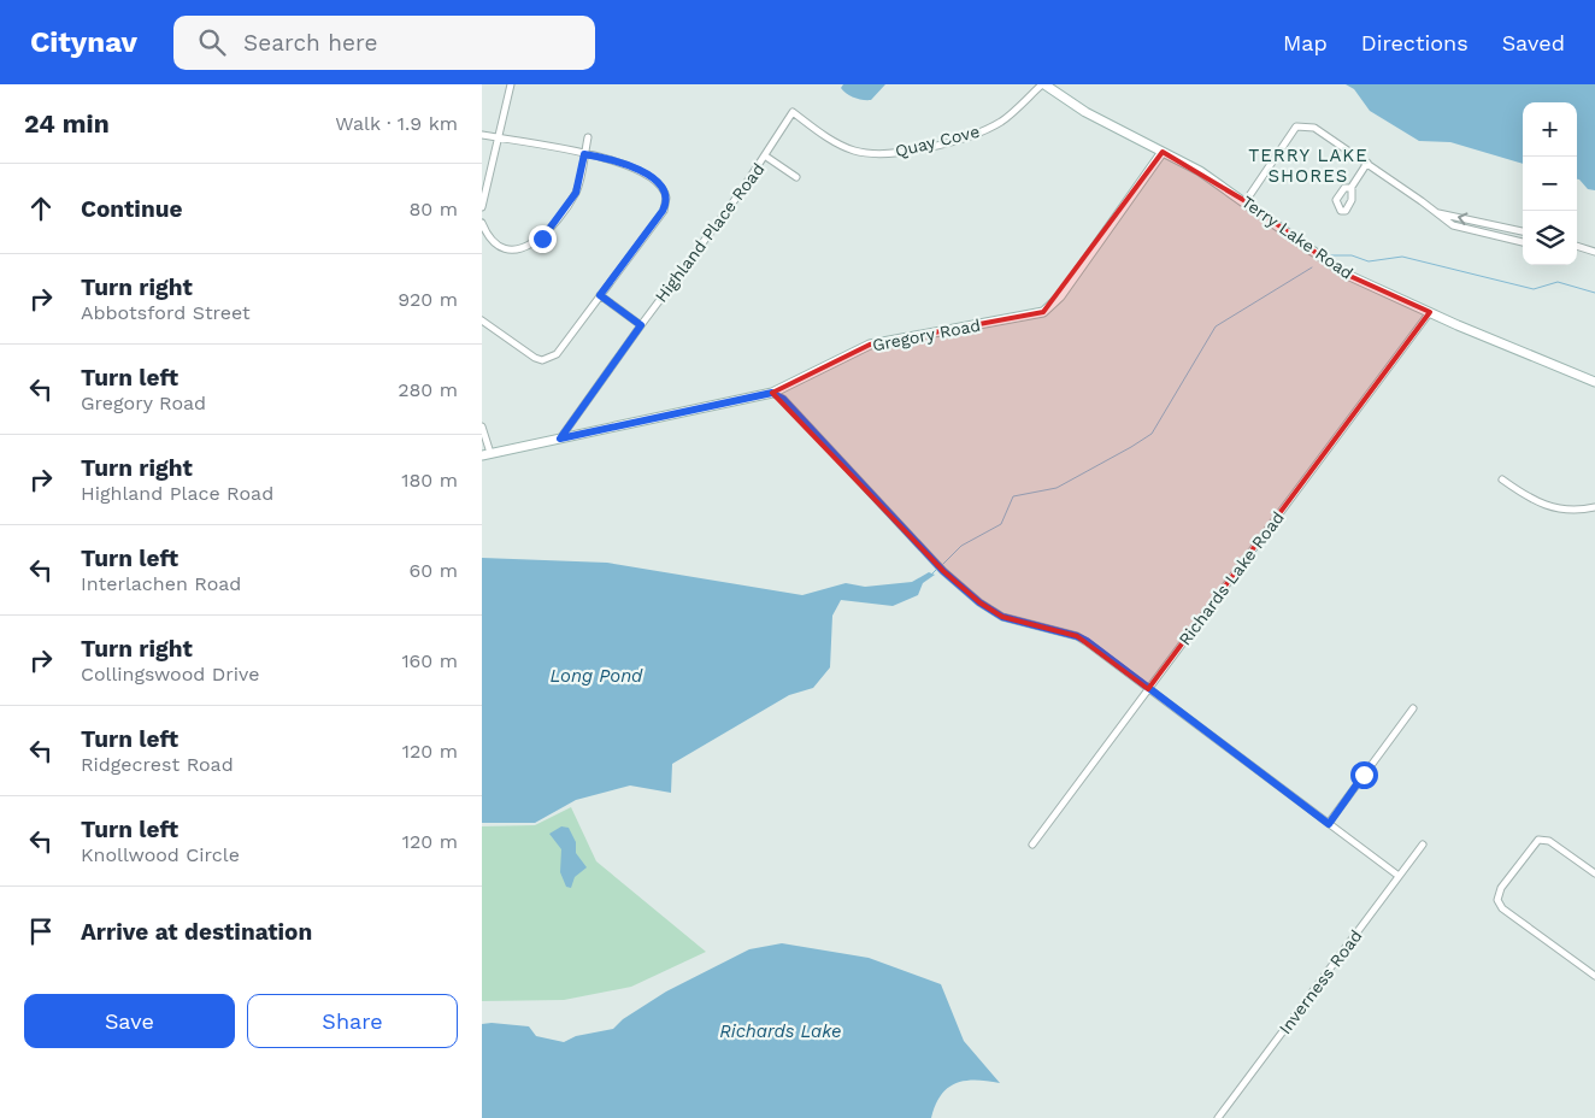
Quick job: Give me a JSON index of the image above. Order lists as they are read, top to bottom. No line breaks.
{"streets":{"street":["Quay Cove","Highland Place Road","Terry Lake Road","Gregory Road","Richards Lake Road","Inverness Road"]},"crossings":[["Quay Cove","Highland Place Road"],["Quay Cove","Terry Lake Road"],["Highland Place Road","Gregory Road"],["Terry Lake Road","Gregory Road"],["Terry Lake Road","Richards Lake Road"]],"districts":["TERRY LAKE SHORES"],"water":["Long Pond","Richards Lake"],"page":{"header":"Citynav","search":"Search here","nav":["Map","Directions","Saved"],"heading":["24 min","Walk · 1.9 km"],"map_buttons":["+","−"],"list":[["Continue","80 m"],["Turn right","Abbotsford Street","920 m"],["Turn left","Gregory Road","280 m"],["Turn right","Highland Place Road","180 m"],["Turn left","Interlachen Road","60 m"],["Turn right","Collingswood Drive","160 m"],["Turn left","Ridgecrest Road","120 m"],["Turn left","Knollwood Circle","120 m"],"Arrive at destination"],"buttons":["Save","Share"]}}
